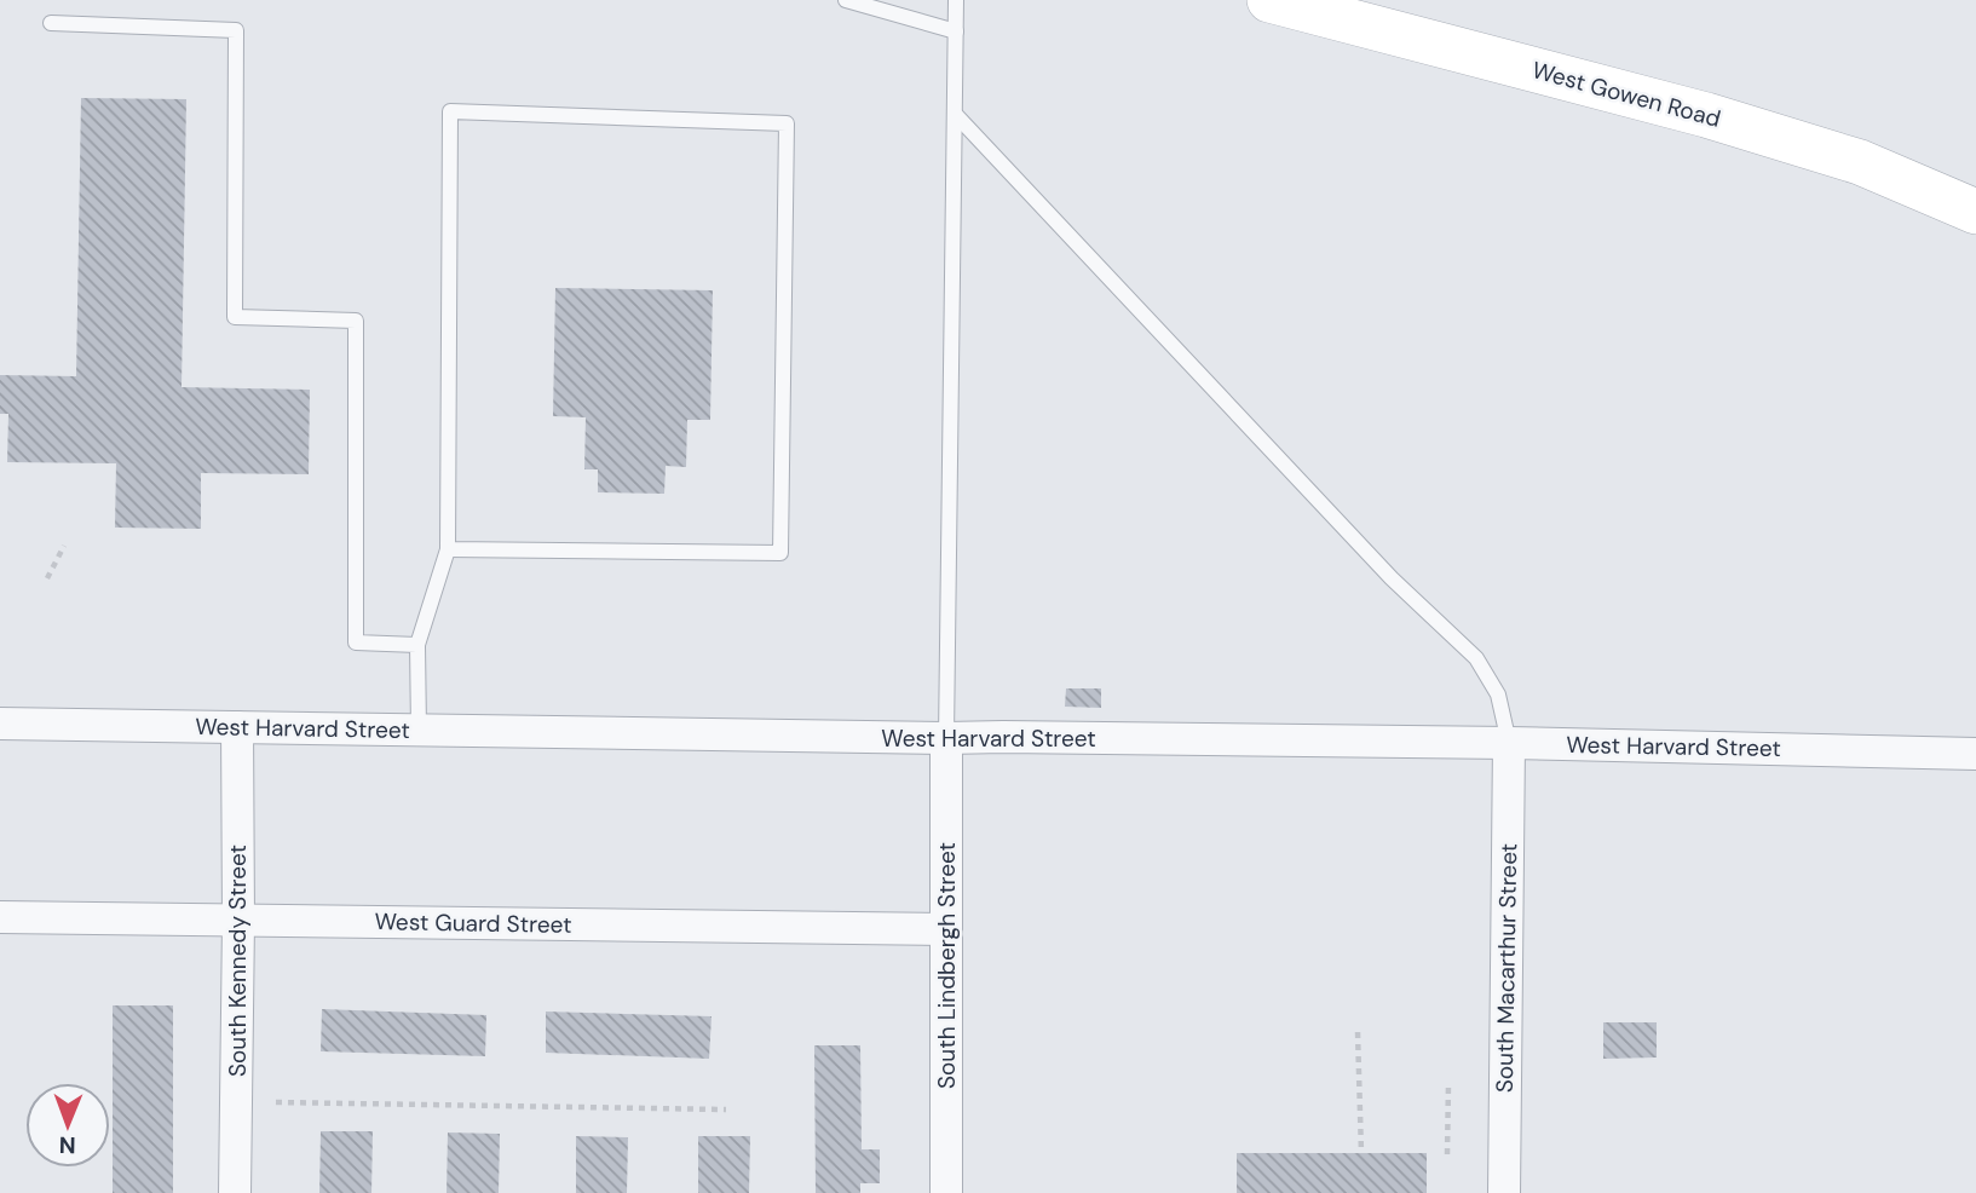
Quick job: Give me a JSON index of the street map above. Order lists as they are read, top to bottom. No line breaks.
{"streets":{"main road":["West Gowen Road"],"street":["West Harvard Street","West Guard Street","South Kennedy Street","South Lindbergh Street","South Macarthur Street"]},"crossings":[["West Harvard Street","South Kennedy Street"],["West Harvard Street","South Lindbergh Street"],["West Harvard Street","South Macarthur Street"],["West Guard Street","South Kennedy Street"],["West Guard Street","South Lindbergh Street"]],"north":"bottom"}
